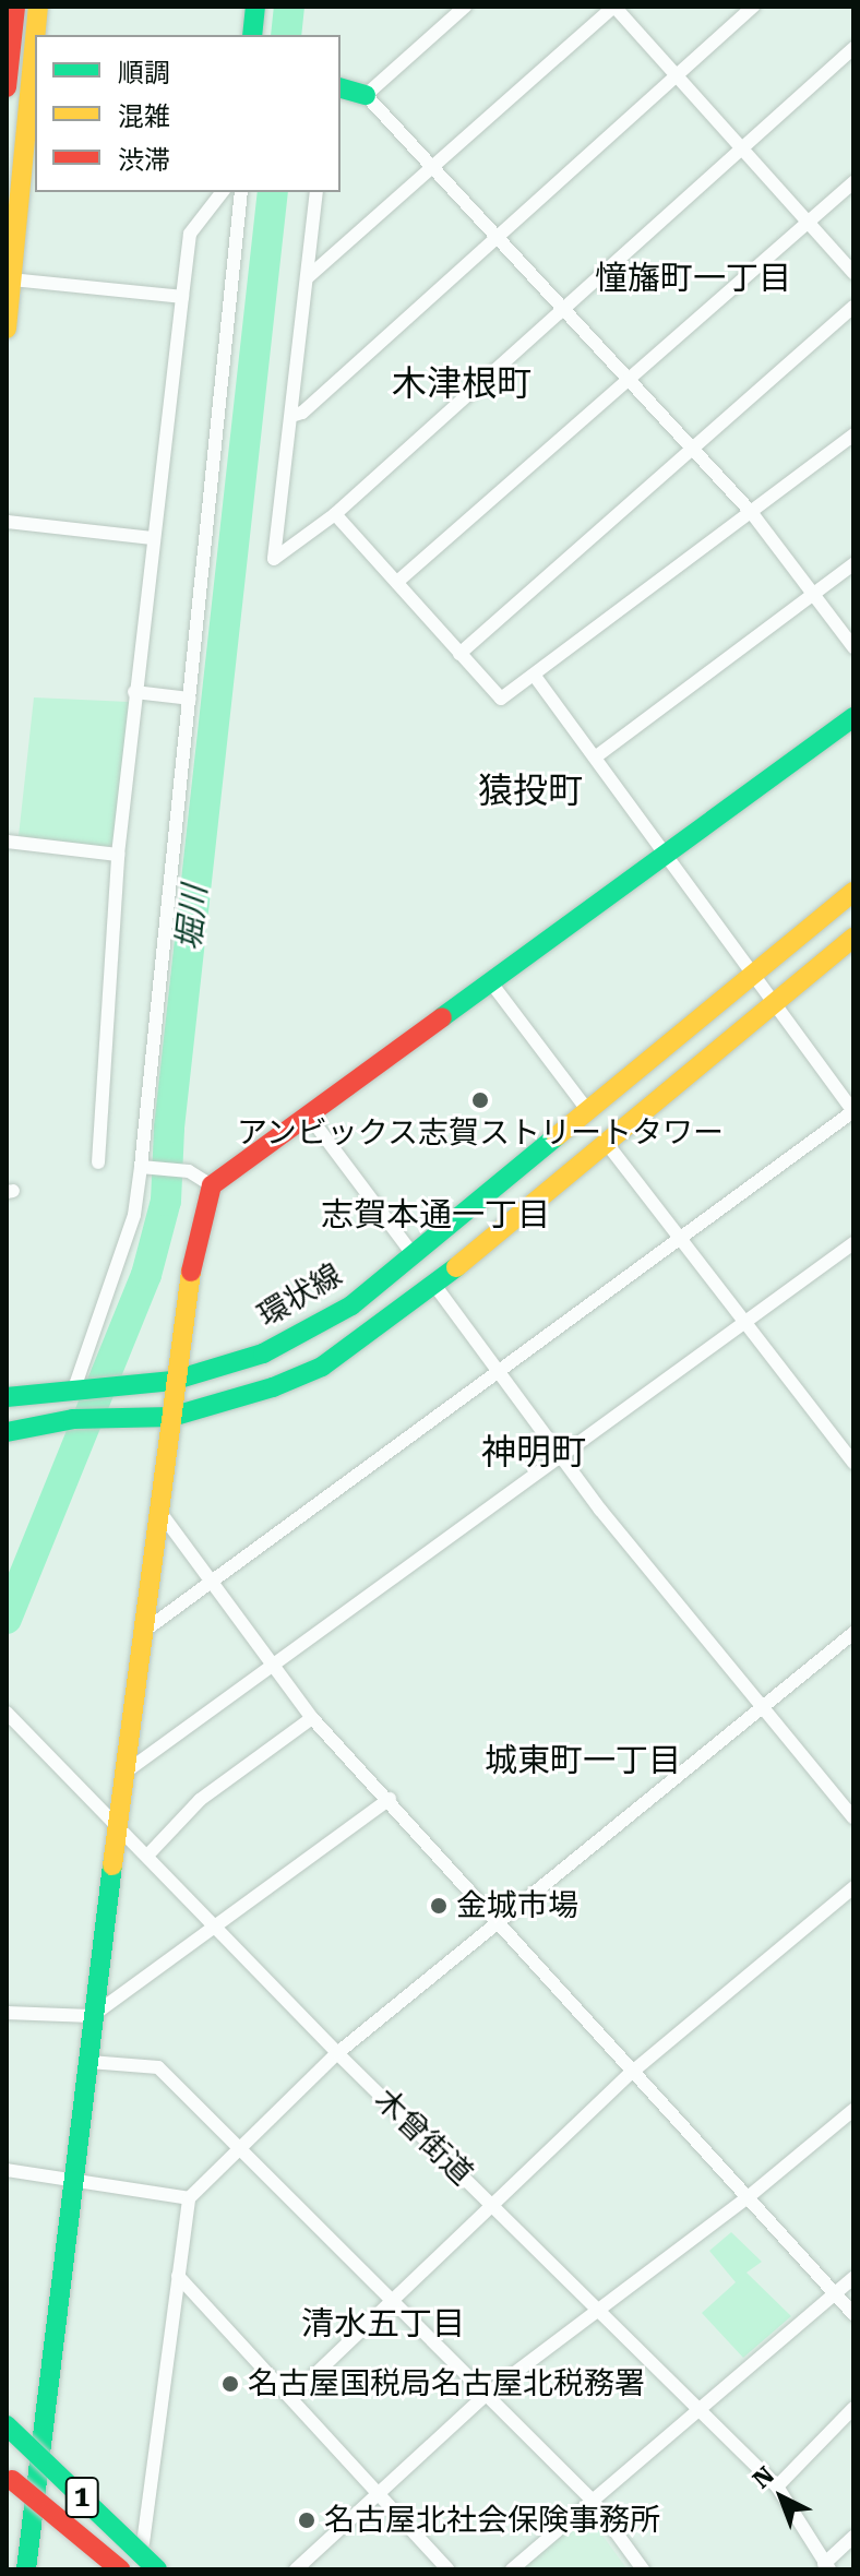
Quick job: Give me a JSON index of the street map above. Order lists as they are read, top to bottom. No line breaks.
{"streets":{"main road":["環状線","1"],"street":["木曾街道"]},"districts":["憧旛町一丁目","木津根町","猿投町","志賀本通一丁目","神明町","城東町一丁目","清水五丁目"],"water":["堀川"],"places":["アンビックス志賀ストリートタワー","金城市場","名古屋国税局名古屋北税務署","名古屋北社会保険事務所"],"legend":["順調","混雑","渋滞"],"north":"top left"}
